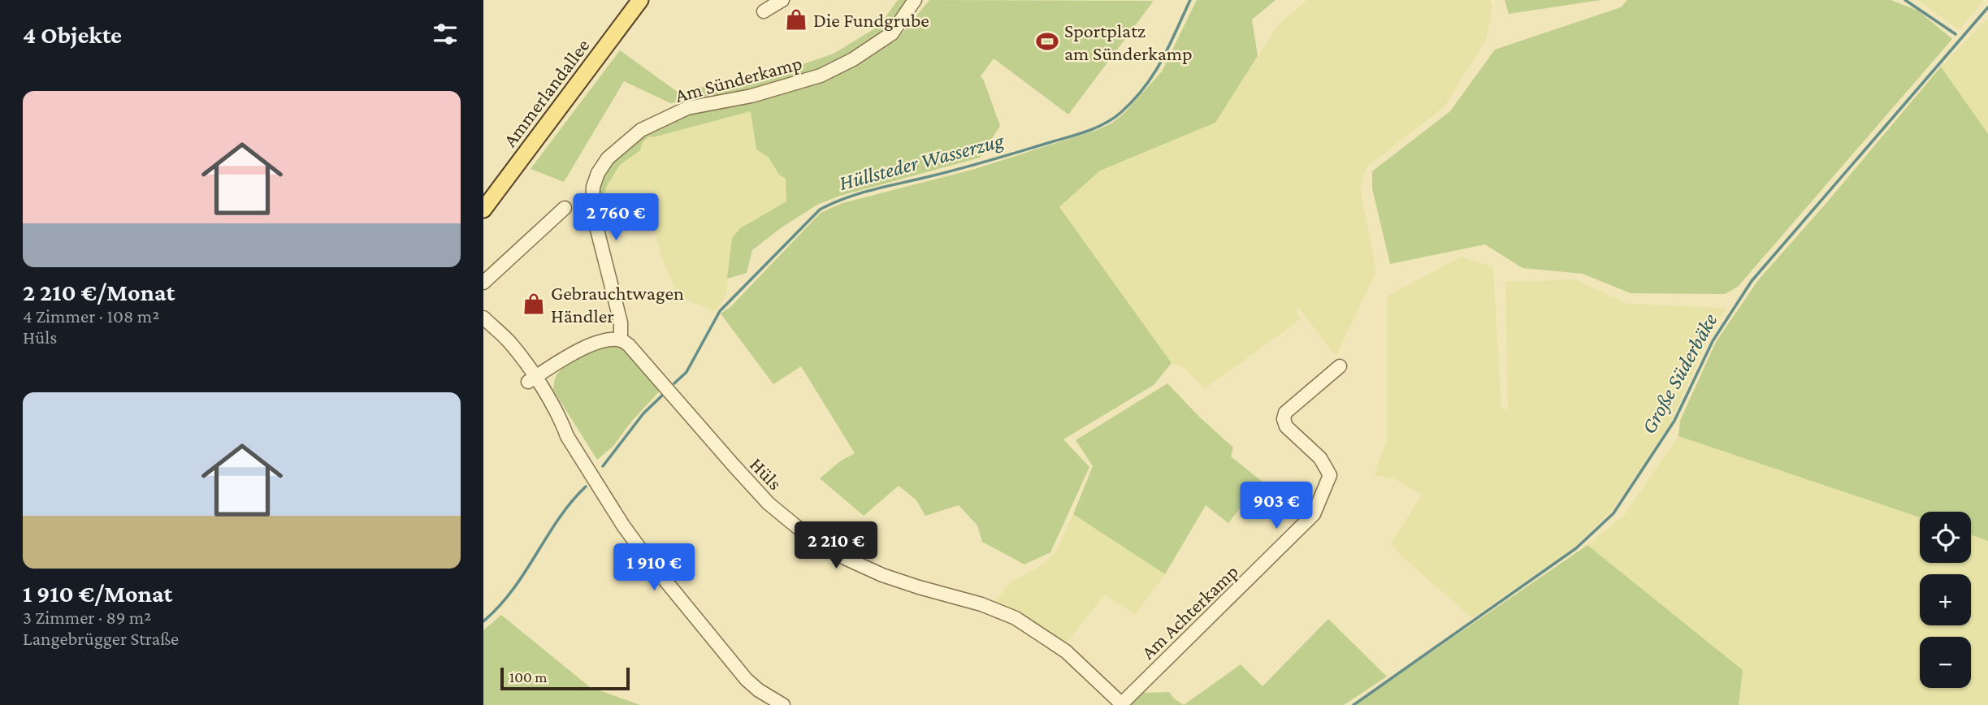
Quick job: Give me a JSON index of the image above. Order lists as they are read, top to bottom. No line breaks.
{"streets":{"main road":["Ammerlandallee"],"street":["Am Sünderkamp","Hüls","Am Achterkamp"]},"crossings":[["Am Sünderkamp","Hüls"],["Hüls","Am Achterkamp"]],"water":["Hüllsteder Wasserzug","Große Süderbäke"],"places":{"shop":["Die Fundgrube","Gebrauchtwagen Händler"],"sports":["Sportplatz am Sünderkamp"]},"scale_bar":"100 m","page":{"heading":"4 Objekte","list":[{"name":"2 210 €/Monat","note":"4 Zimmer · 108 m² · Hüls"},{"name":"1 910 €/Monat","note":"3 Zimmer · 89 m² · Langebrügger Straße"}],"price":["2 760 €","903 €","2 210 €","1 910 €"],"map_buttons":["+","−"],"scale":"100 m"}}
